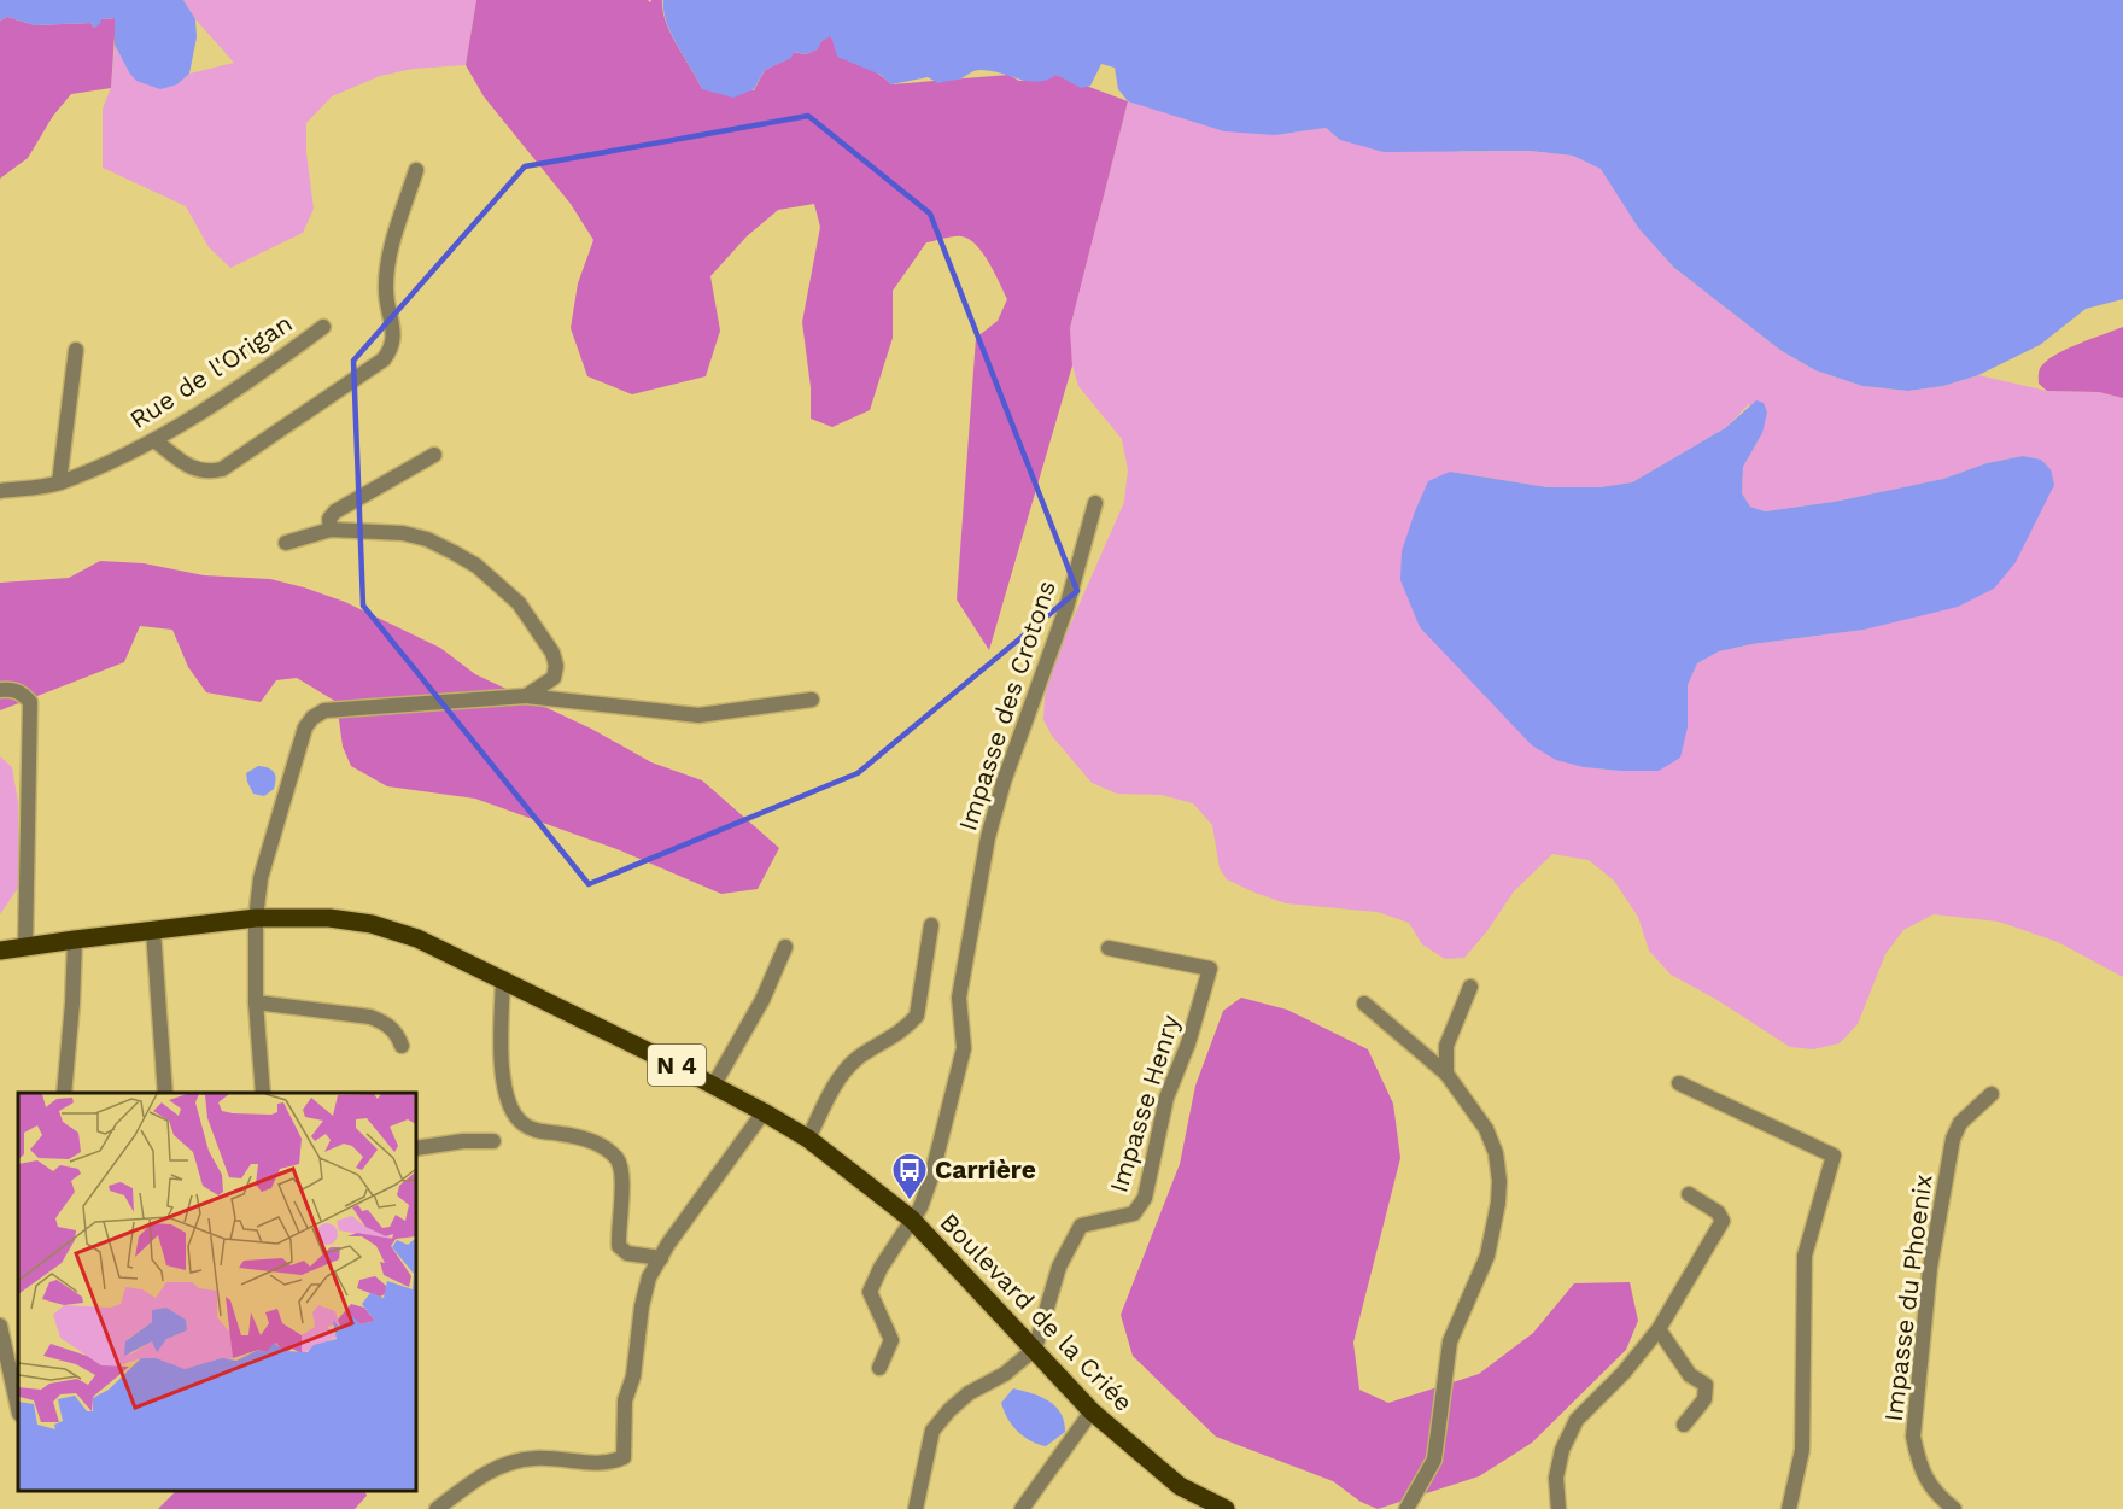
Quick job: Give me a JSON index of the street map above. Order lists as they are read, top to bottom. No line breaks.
{"streets":{"main road":["N 4","Boulevard de la Criée"],"street":["Rue de l'Origan","Impasse des Crotons","Impasse Henry","Impasse du Phoenix"]},"crossings":[["Impasse des Crotons","Boulevard de la Criée"],["Impasse Henry","Boulevard de la Criée"]],"places":{"bus stop":["Carrière"]}}
